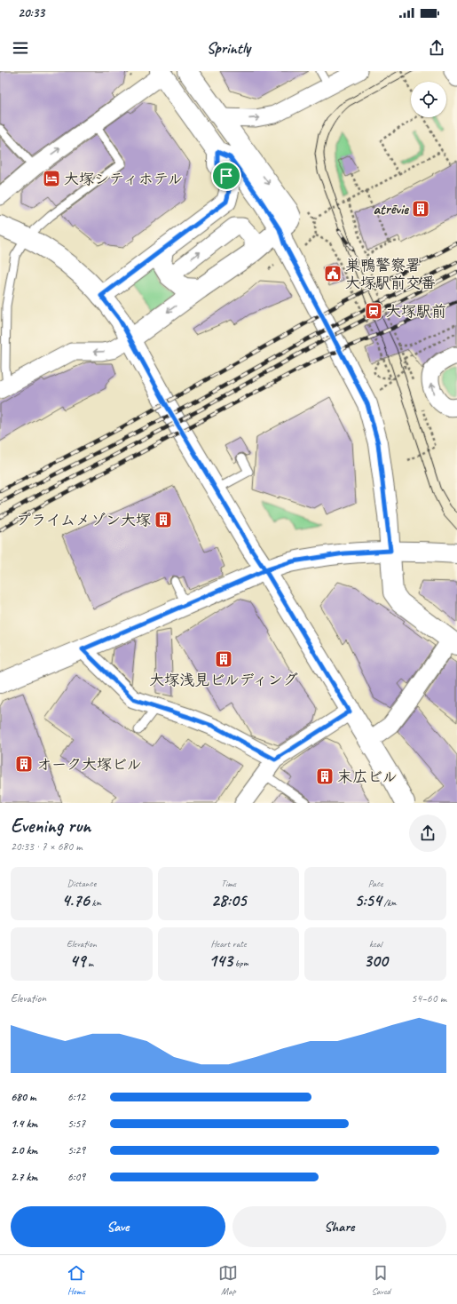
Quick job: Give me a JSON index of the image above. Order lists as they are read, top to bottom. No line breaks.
{"places":{"hotel":["大塚シティホテル"],"building":["atrēvie","プライムメゾン大塚","大塚浅見ビルディング","オーク大塚ビル","末広ビル"],"public building":["巣鴨警察署 大塚駅前交番"],"station":["大塚駅前"]},"page":{"status":"20:33","header":"Sprintly","heading":["Evening run","20:33 · 7 × 680 m"],"stats":[["Distance","4.76 km"],["Time","28:05"],["Pace","5:54 /km"],["Elevation","49 m"],["Heart rate","143 bpm"],["kcal","300"]],"chart":["Elevation","54–60 m"],"list":[{"name":"680 m","note":"6:12"},{"name":"1.4 km","note":"5:57"},{"name":"2.0 km","note":"5:29"},{"name":"2.7 km","note":"6:09"}],"buttons":["Save","Share"],"tabs":["Home","Map","Saved"]}}
